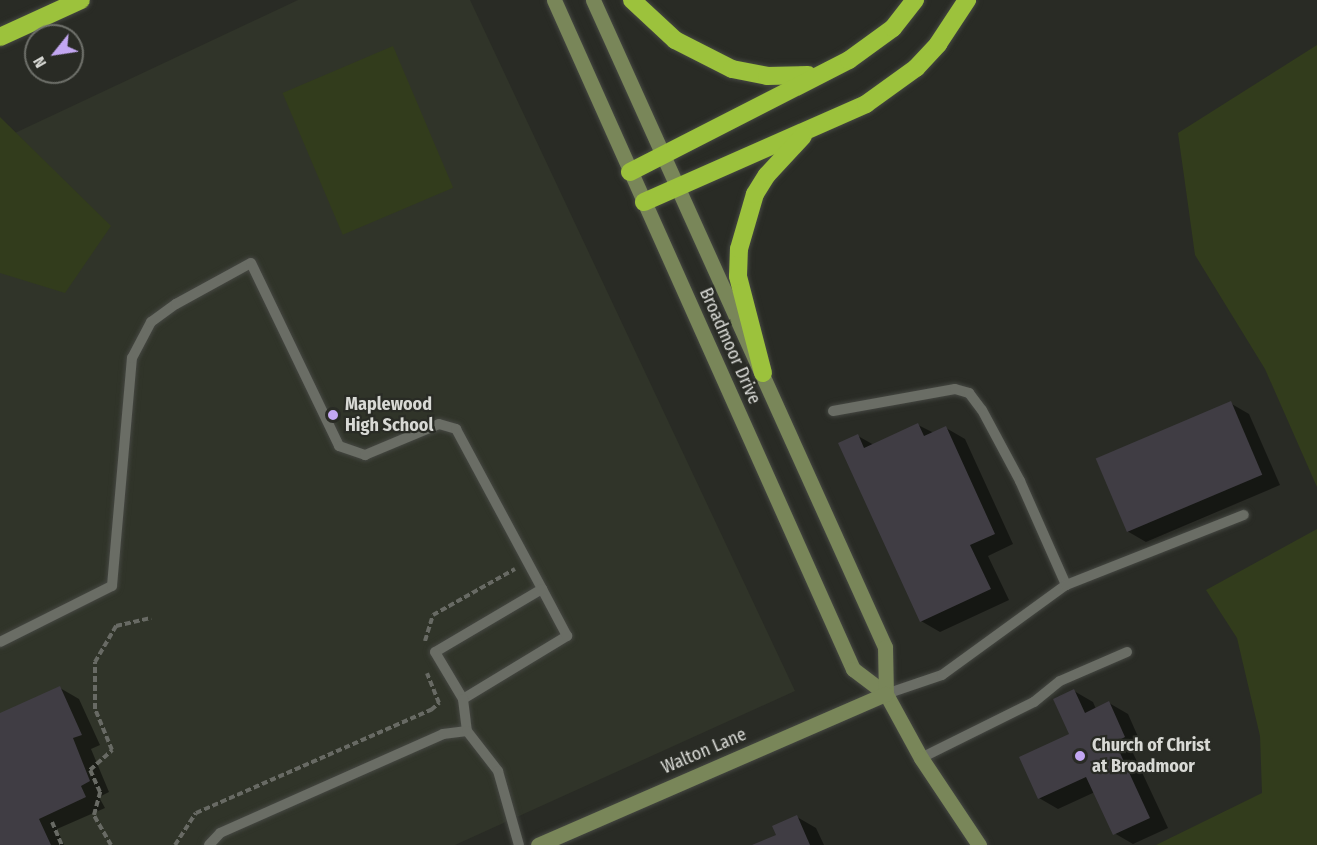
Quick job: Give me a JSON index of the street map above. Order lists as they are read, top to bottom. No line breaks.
{"streets":{"main road":["Broadmoor Drive","Walton Lane"]},"crossings":[["Broadmoor Drive","Walton Lane"]],"places":["Maplewood High School","Church of Christ at Broadmoor"],"north":"bottom left"}
